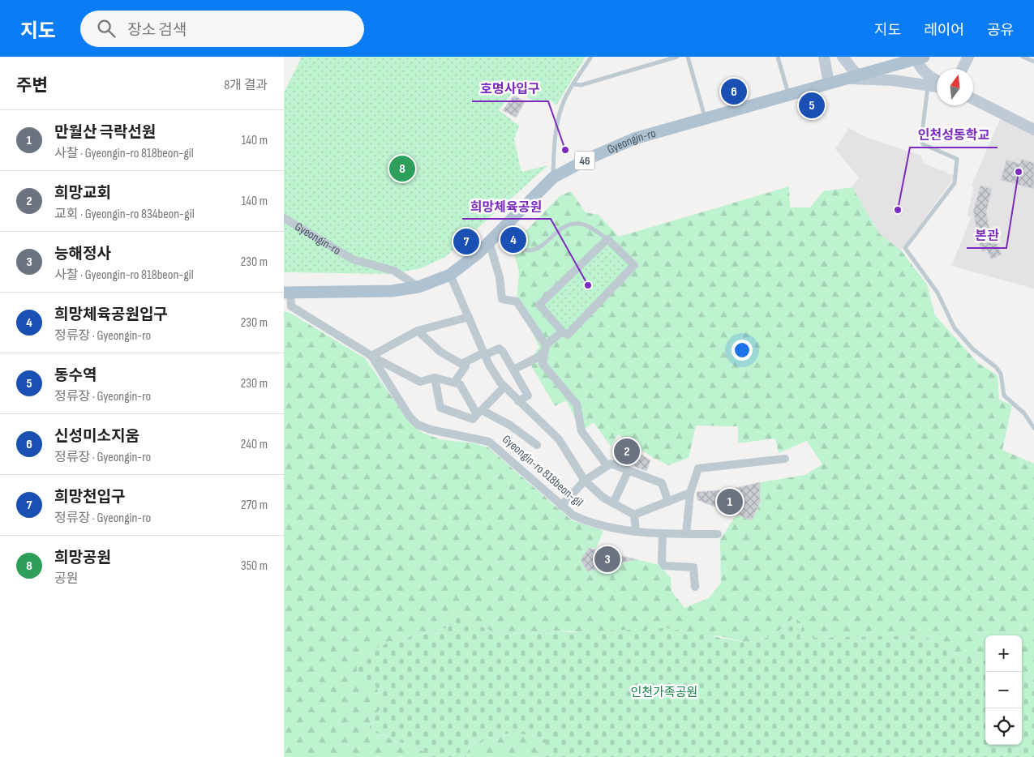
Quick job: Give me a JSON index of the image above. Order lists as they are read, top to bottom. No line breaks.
{"streets":{"main road":["Gyeongin-ro","46"],"street":["Gyeongin-ro 818beon-gil"]},"crossings":[["Gyeongin-ro","Gyeongin-ro 818beon-gil"]],"parks":["인천가족공원"],"places":["호명사입구","본관","인천성동학교","희망체육공원"],"north":"top","page":{"header":"지도","search":"장소 검색","nav":["지도","레이어","공유"],"heading":["주변","8개 결과"],"pins":["6","5","8","4","7","2","1","3"],"list":[{"mark":"1","name":"만월산 극락선원","note":"사찰 · Gyeongin-ro 818beon-gil","value":"140 m"},{"mark":"2","name":"희망교회","note":"교회 · Gyeongin-ro 834beon-gil","value":"140 m"},{"mark":"3","name":"능해정사","note":"사찰 · Gyeongin-ro 818beon-gil","value":"230 m"},{"mark":"4","name":"희망체육공원입구","note":"정류장 · Gyeongin-ro","value":"230 m"},{"mark":"5","name":"동수역","note":"정류장 · Gyeongin-ro","value":"230 m"},{"mark":"6","name":"신성미소지움","note":"정류장 · Gyeongin-ro","value":"240 m"},{"mark":"7","name":"희망천입구","note":"정류장 · Gyeongin-ro","value":"270 m"},{"mark":"8","name":"희망공원","note":"공원","value":"350 m"}],"map_buttons":["+","−"]}}
